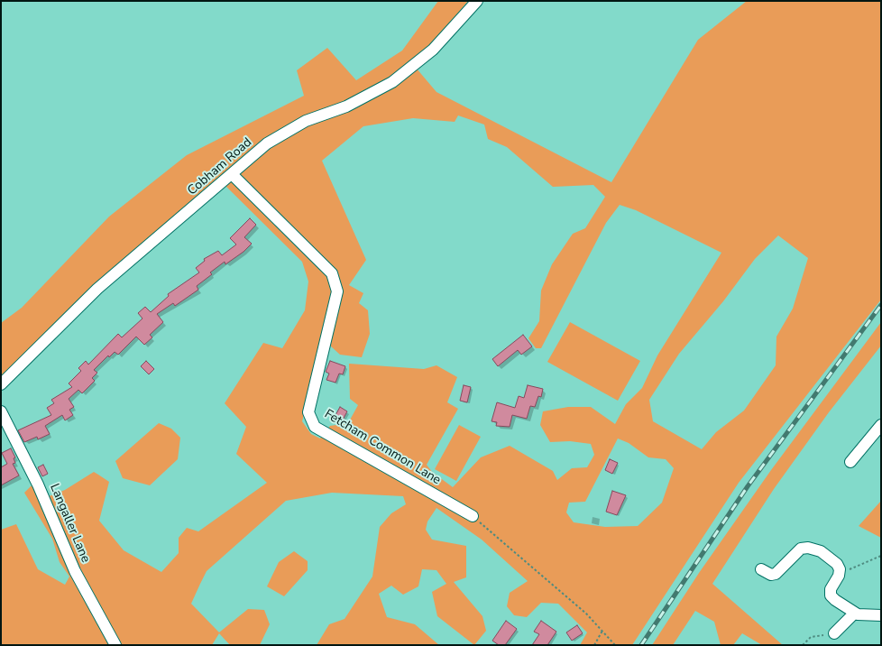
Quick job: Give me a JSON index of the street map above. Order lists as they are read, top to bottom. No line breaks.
{"streets":{"street":["Cobham Road","Fetcham Common Lane","Langaller Lane"]},"crossings":[["Cobham Road","Fetcham Common Lane"]]}
